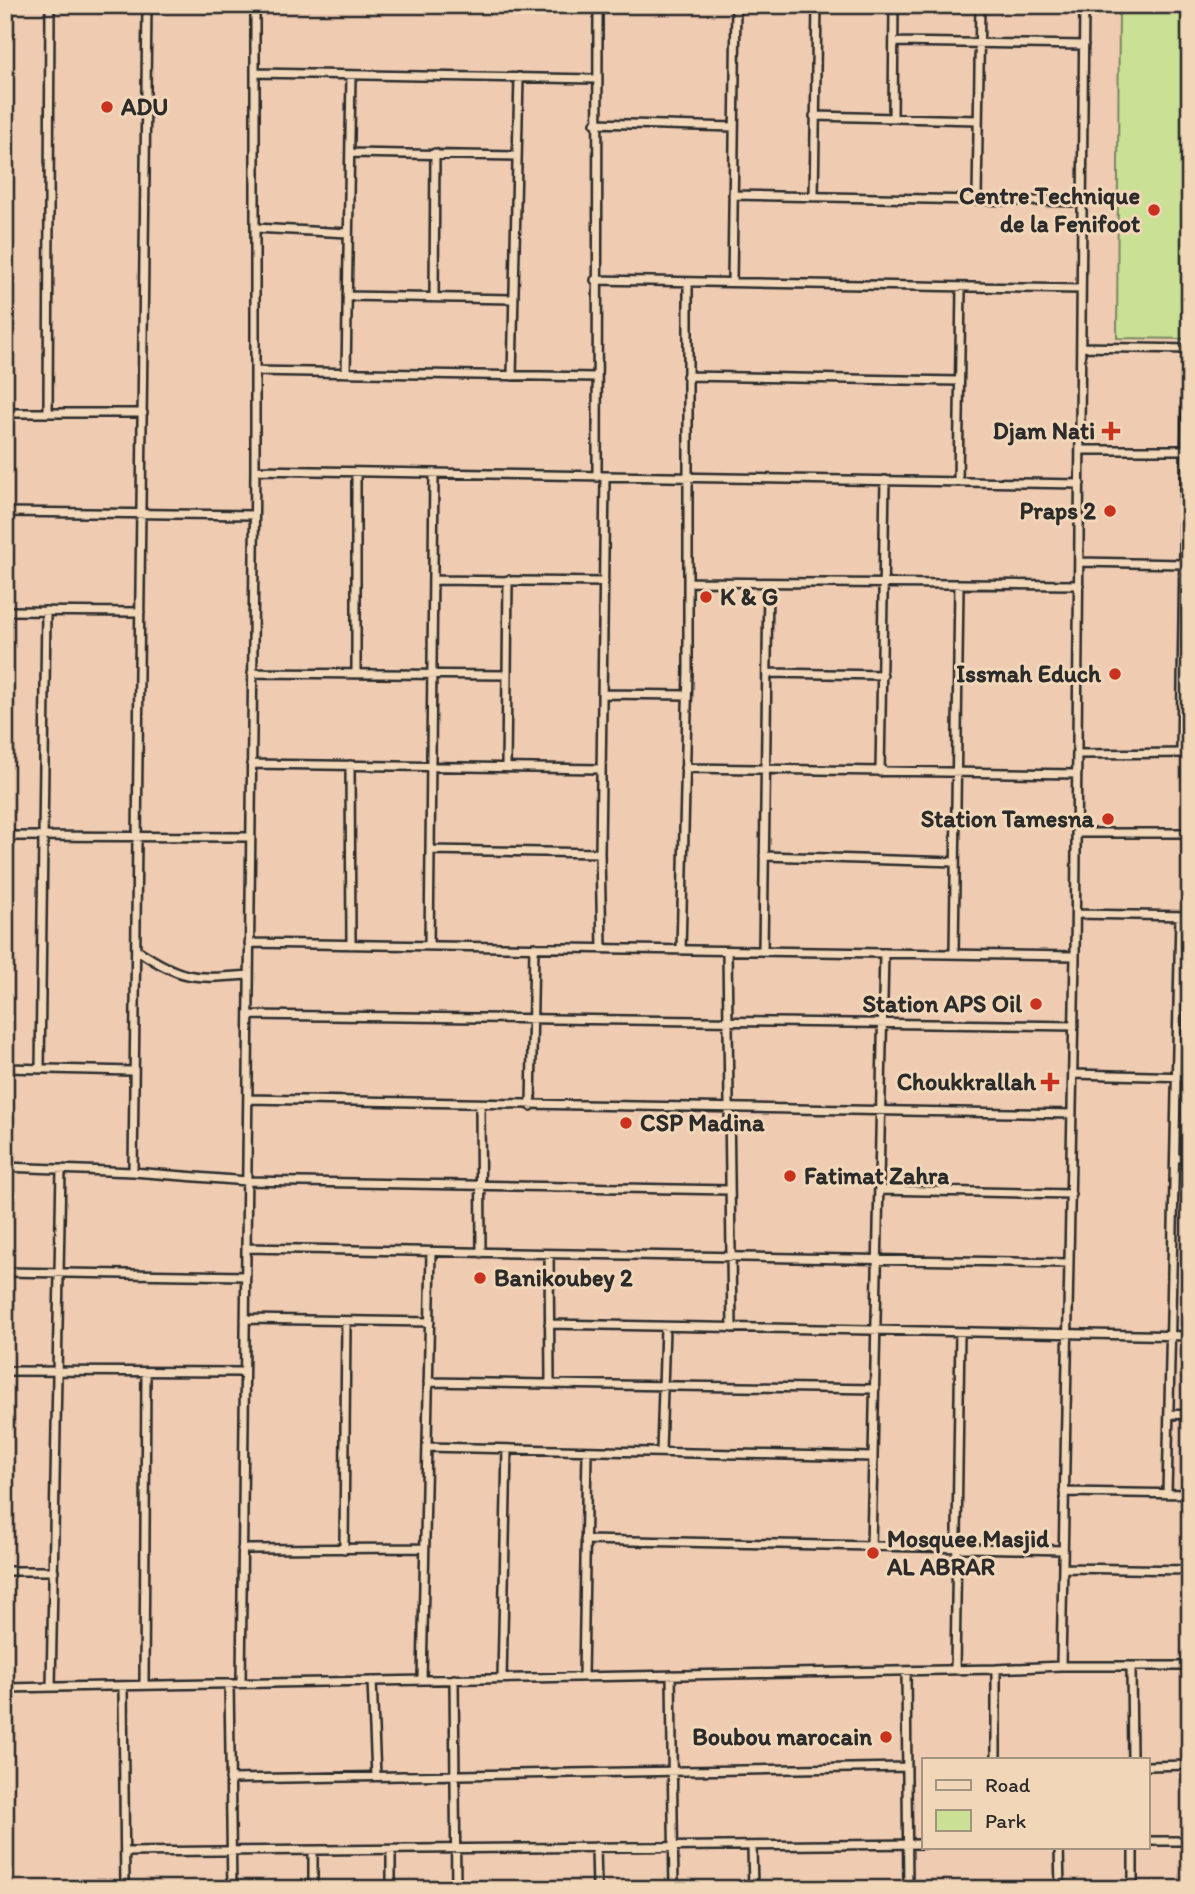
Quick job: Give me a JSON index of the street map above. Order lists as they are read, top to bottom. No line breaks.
{"places":{"other":["ADU","Centre Technique de la Fenifoot","Praps 2","K & G","Issmah Educh","Station Tamesna","Station APS Oil","CSP Madina","Fatimat Zahra","Banikoubey 2","Mosquee Masjid AL ABRAR","Boubou marocain"],"health":["Djam Nati","Choukkrallah"]},"legend":["Road","Park"]}
